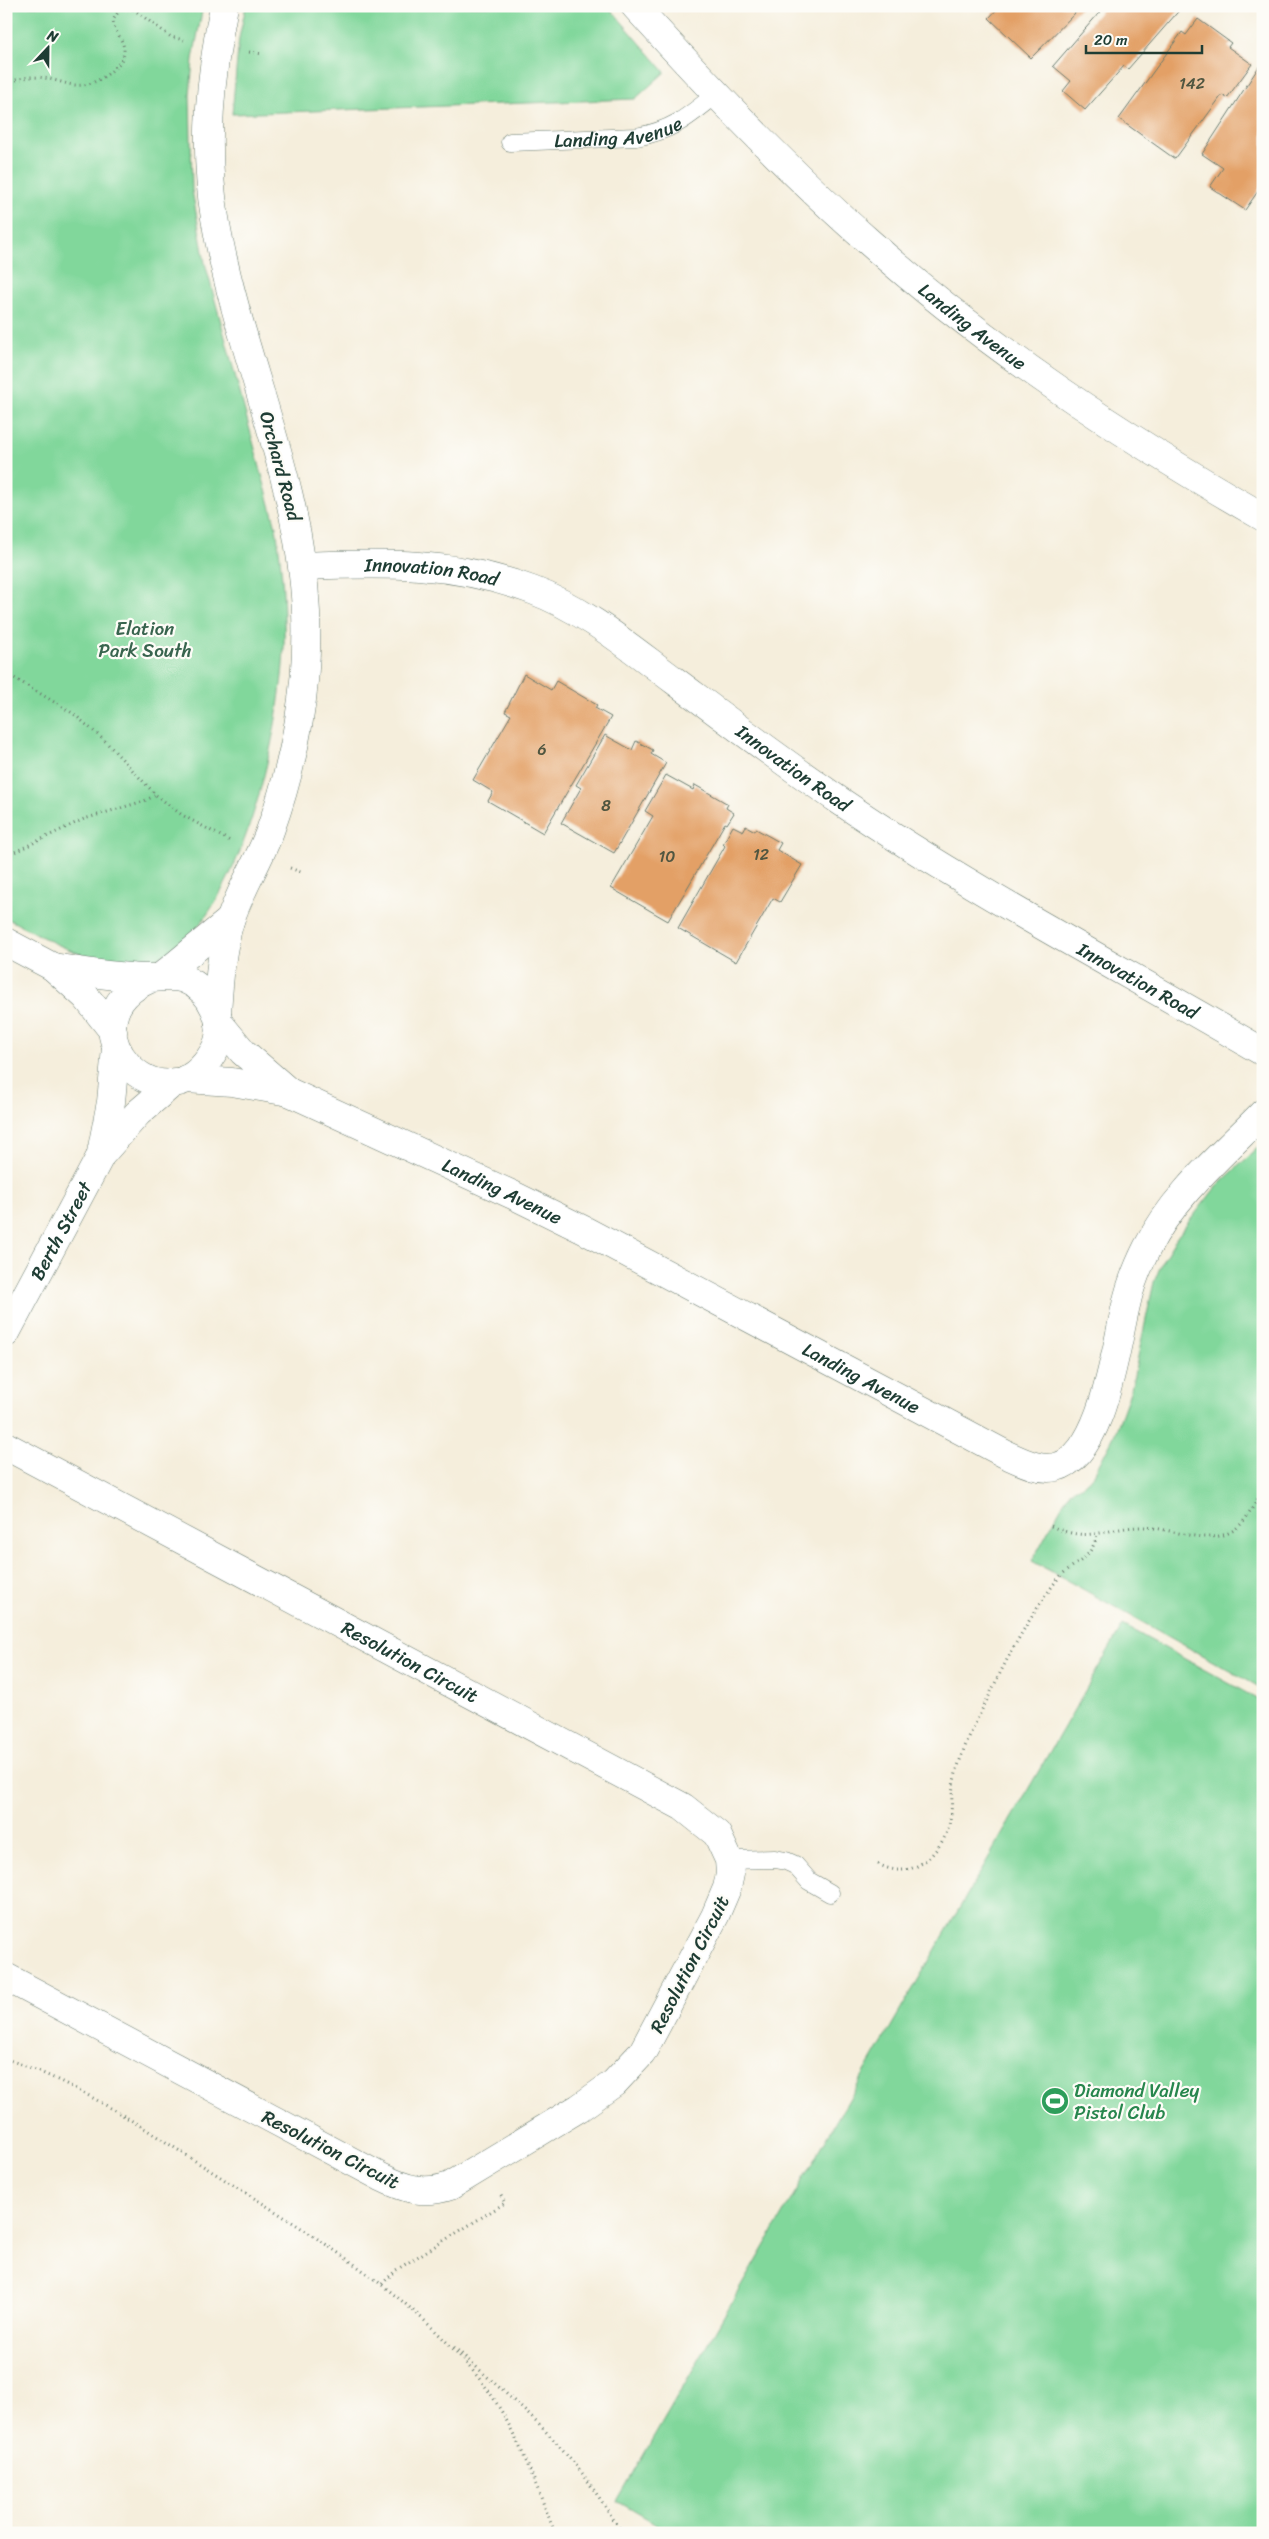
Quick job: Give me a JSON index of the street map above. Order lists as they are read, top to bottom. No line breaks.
{"streets":{"street":["Landing Avenue","Orchard Road","Innovation Road","Berth Street","Resolution Circuit"]},"crossings":[["Landing Avenue","Orchard Road"],["Landing Avenue","Berth Street"],["Orchard Road","Innovation Road"],["Orchard Road","Berth Street"]],"parks":["Elation Park South"],"places":{"sports":["Diamond Valley Pistol Club"]},"house_numbers":["142","6","8","12","10"],"scale_bar":"20 m","north":"top"}
